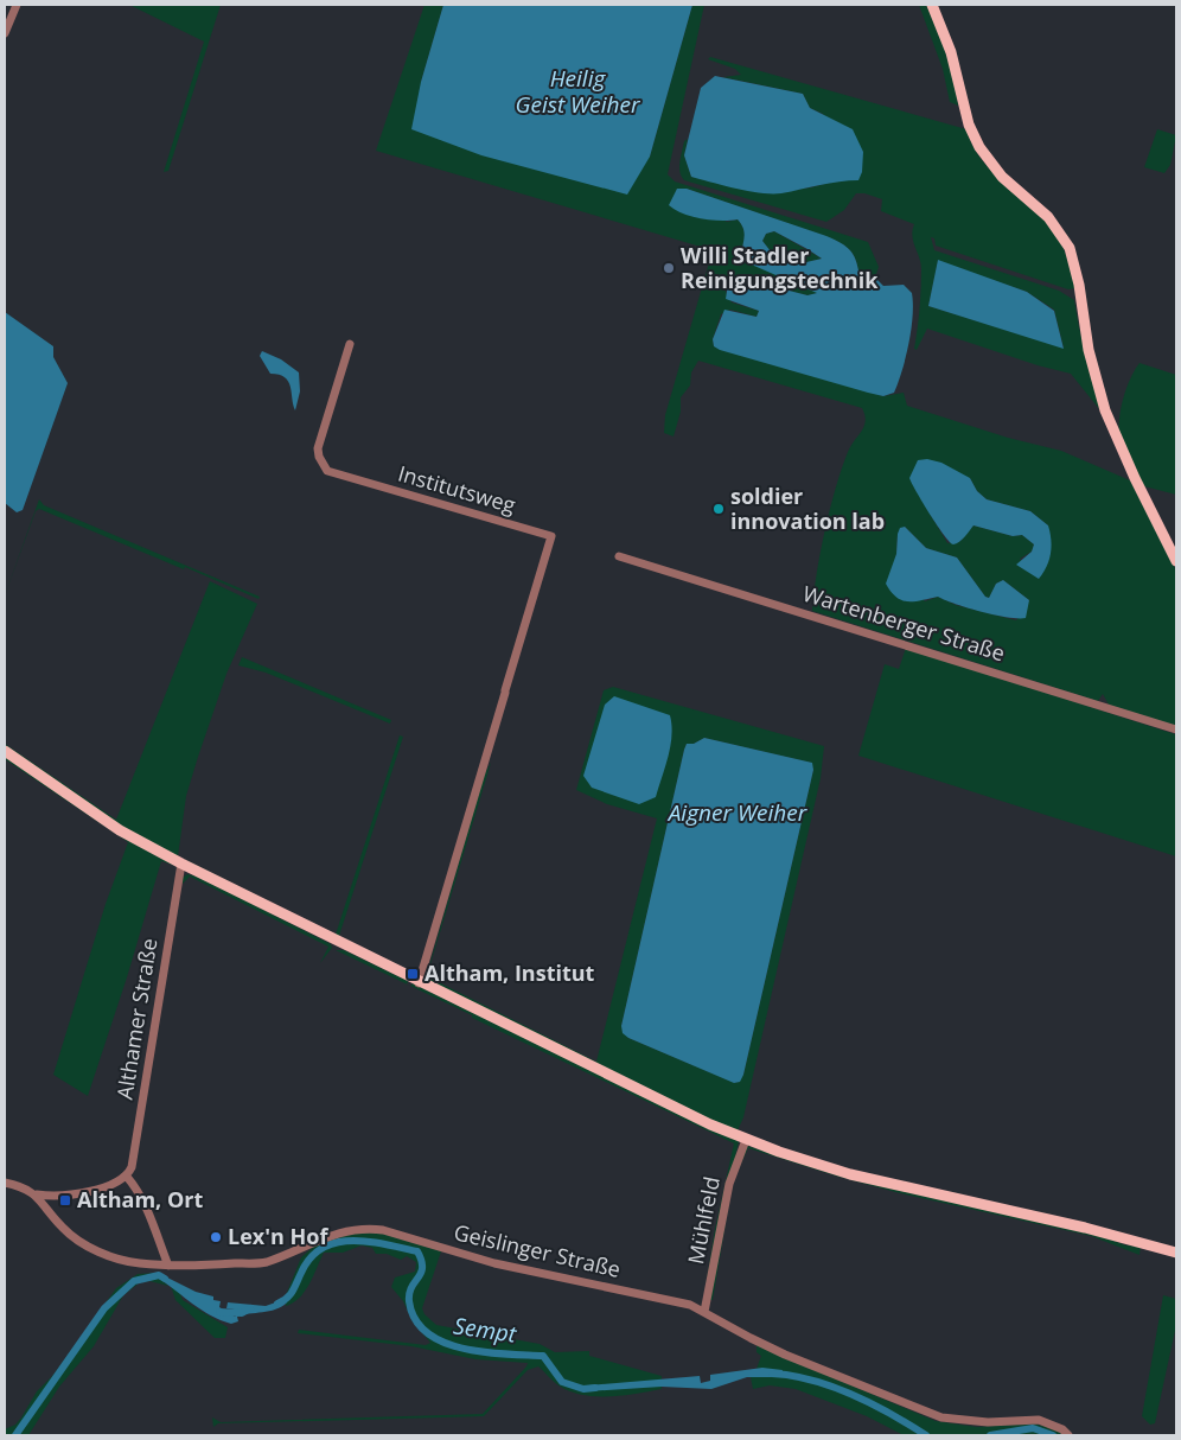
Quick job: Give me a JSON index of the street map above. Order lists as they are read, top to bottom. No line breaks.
{"streets":{"street":["Institutsweg","Wartenberger Straße","Althamer Straße","Mühlfeld","Geislinger Straße"]},"crossings":[["Mühlfeld","Geislinger Straße"]],"water":["Heilig Geist Weiher","Aigner Weiher","Sempt"],"places":{"other":["Willi Stadler Reinigungstechnik","soldier innovation lab","Lex'n Hof"],"transit":["Altham, Institut","Altham, Ort"]}}
